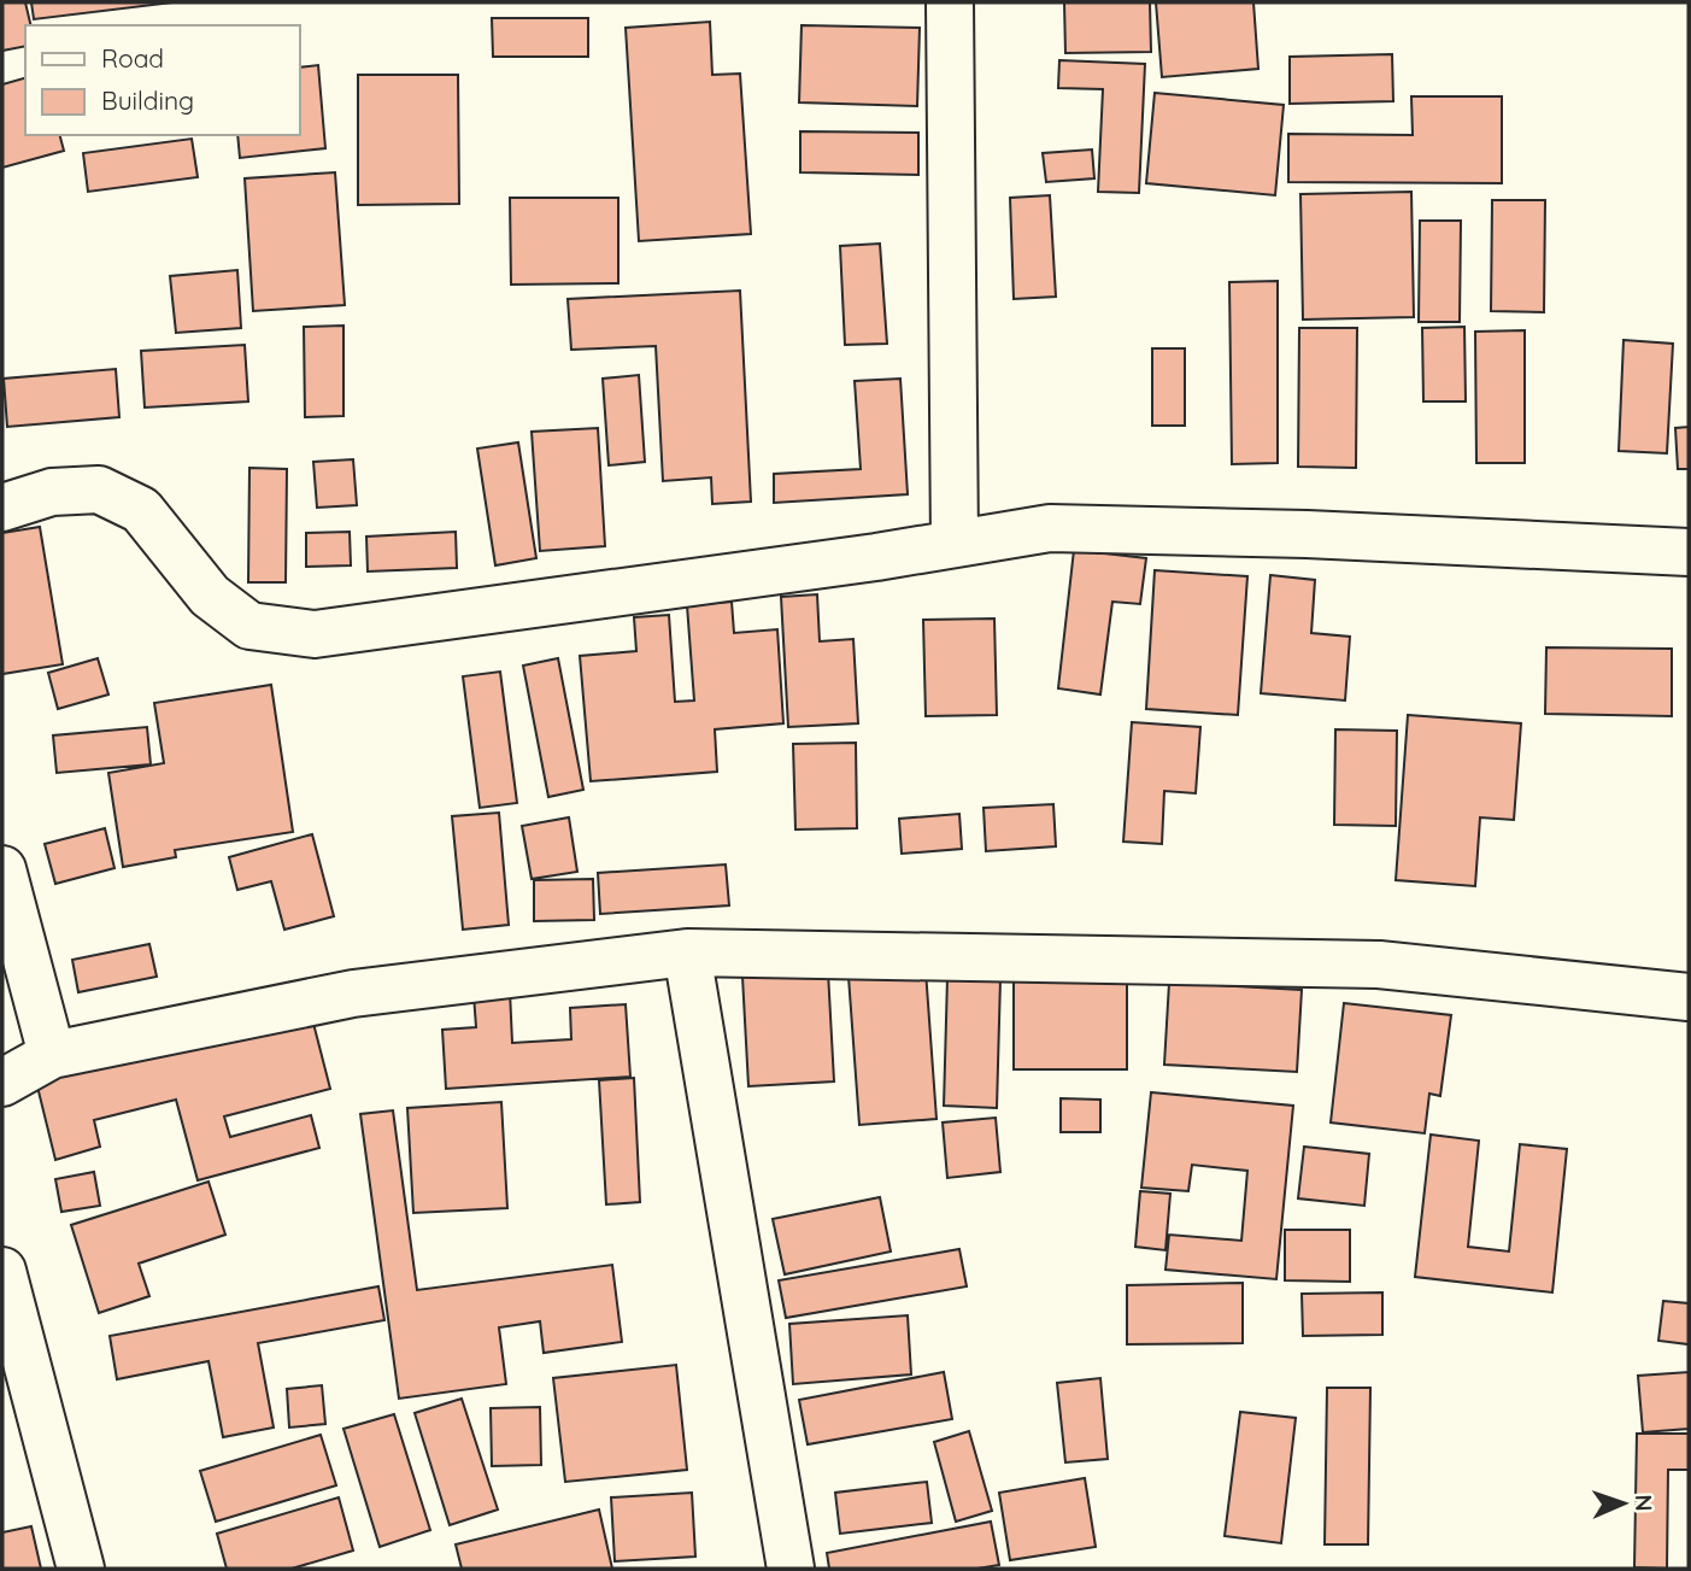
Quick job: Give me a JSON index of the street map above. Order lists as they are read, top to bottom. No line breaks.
{"legend":["Road","Building"],"north":"right"}
